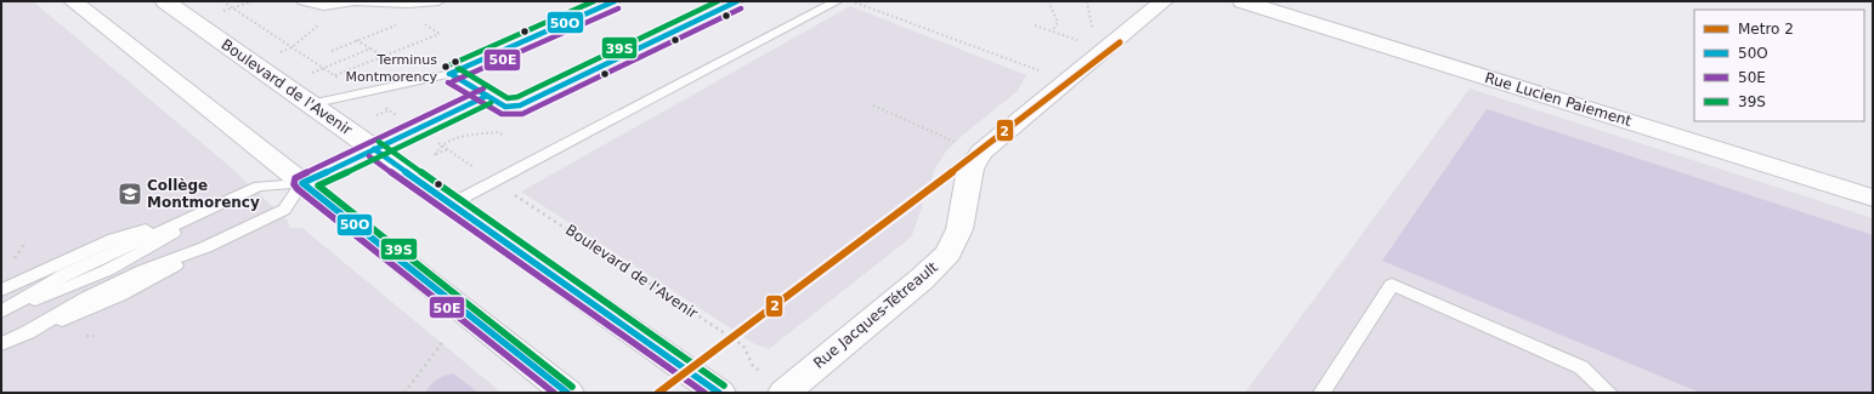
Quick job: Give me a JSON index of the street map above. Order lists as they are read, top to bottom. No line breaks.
{"streets":{"street":["Boulevard de l'Avenir","Rue Lucien Paiement","Rue Jacques-Tétreault"]},"places":{"other":["Terminus Montmorency"],"school or university":["Collège Montmorency"]},"lines":["transit line 50O","transit line 39S","transit line 50E","metro line 2"],"legend":["Metro 2","50O","50E","39S"]}
